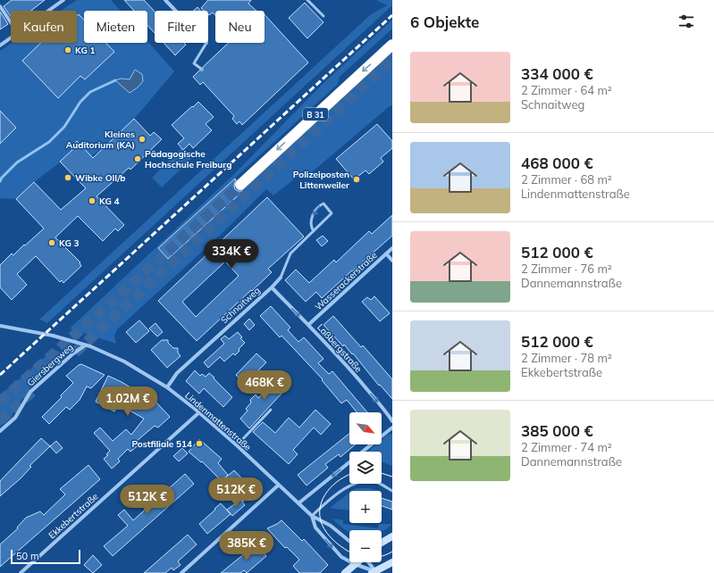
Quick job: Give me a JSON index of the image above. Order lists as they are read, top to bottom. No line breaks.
{"streets":{"highway":["B 31"],"street":["Wasserackerstraße","Schnaitweg","Laßbergstraße","Giersbergweg","Lindenmattenstraße","Ekkebertstraße"]},"crossings":[["Wasserackerstraße","Laßbergstraße"],["Schnaitweg","Laßbergstraße"],["Schnaitweg","Lindenmattenstraße"],["Giersbergweg","Lindenmattenstraße"],["Lindenmattenstraße","Ekkebertstraße"]],"one_way":["Laßbergstraße"],"places":["KG 1","Kleines Auditorium (KA)","Pädagogische Hochschule Freiburg","Wibke OII/b","Polizeiposten Littenweiler","KG 4","KG 3","Postfiliale 514"],"scale_bar":"50 m","north":"bottom right","page":{"heading":"6 Objekte","chip":["Kaufen","Mieten","Filter","Neu"],"list":[{"name":"334 000 €","note":"2 Zimmer · 64 m² · Schnaitweg"},{"name":"468 000 €","note":"2 Zimmer · 68 m² · Lindenmattenstraße"},{"name":"512 000 €","note":"2 Zimmer · 76 m² · Dannemannstraße"},{"name":"512 000 €","note":"2 Zimmer · 78 m² · Ekkebertstraße"},{"name":"385 000 €","note":"2 Zimmer · 74 m² · Dannemannstraße"}],"price":["334K €","468K €","1.02M €","512K €","512K €","385K €"],"map_buttons":["+","−"],"scale":"50 m"}}
